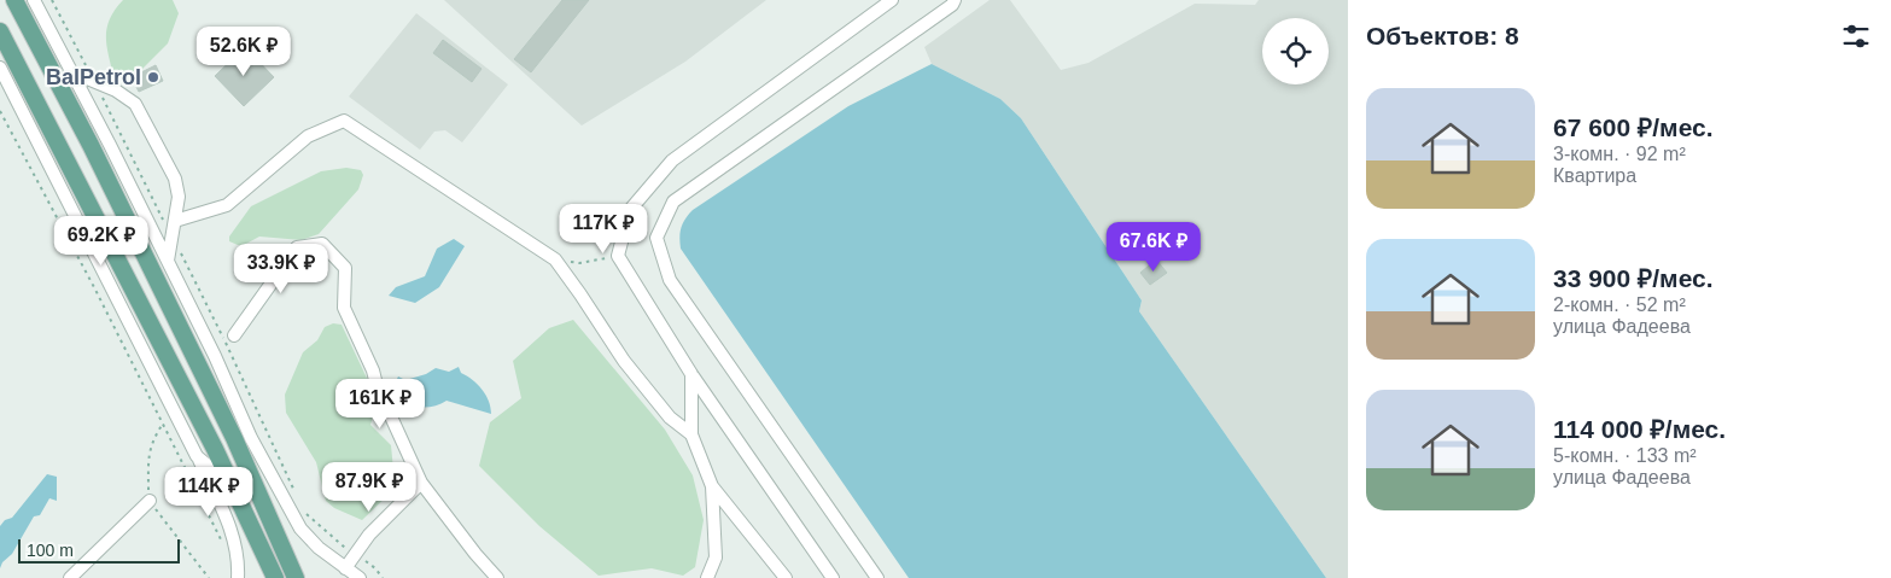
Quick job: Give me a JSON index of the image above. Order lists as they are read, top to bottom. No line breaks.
{"places":["BalPetrol"],"scale_bar":"100 m","page":{"heading":"Объектов: 8","price":["52.6K ₽","117K ₽","69.2K ₽","67.6K ₽","33.9K ₽","161K ₽","87.9K ₽","114K ₽"],"list":[{"name":"67 600 ₽/мес.","note":"3-комн. · 92 m² · Квартира"},{"name":"33 900 ₽/мес.","note":"2-комн. · 52 m² · улица Фадеева"},{"name":"114 000 ₽/мес.","note":"5-комн. · 133 m² · улица Фадеева"}],"scale":"100 m"}}
